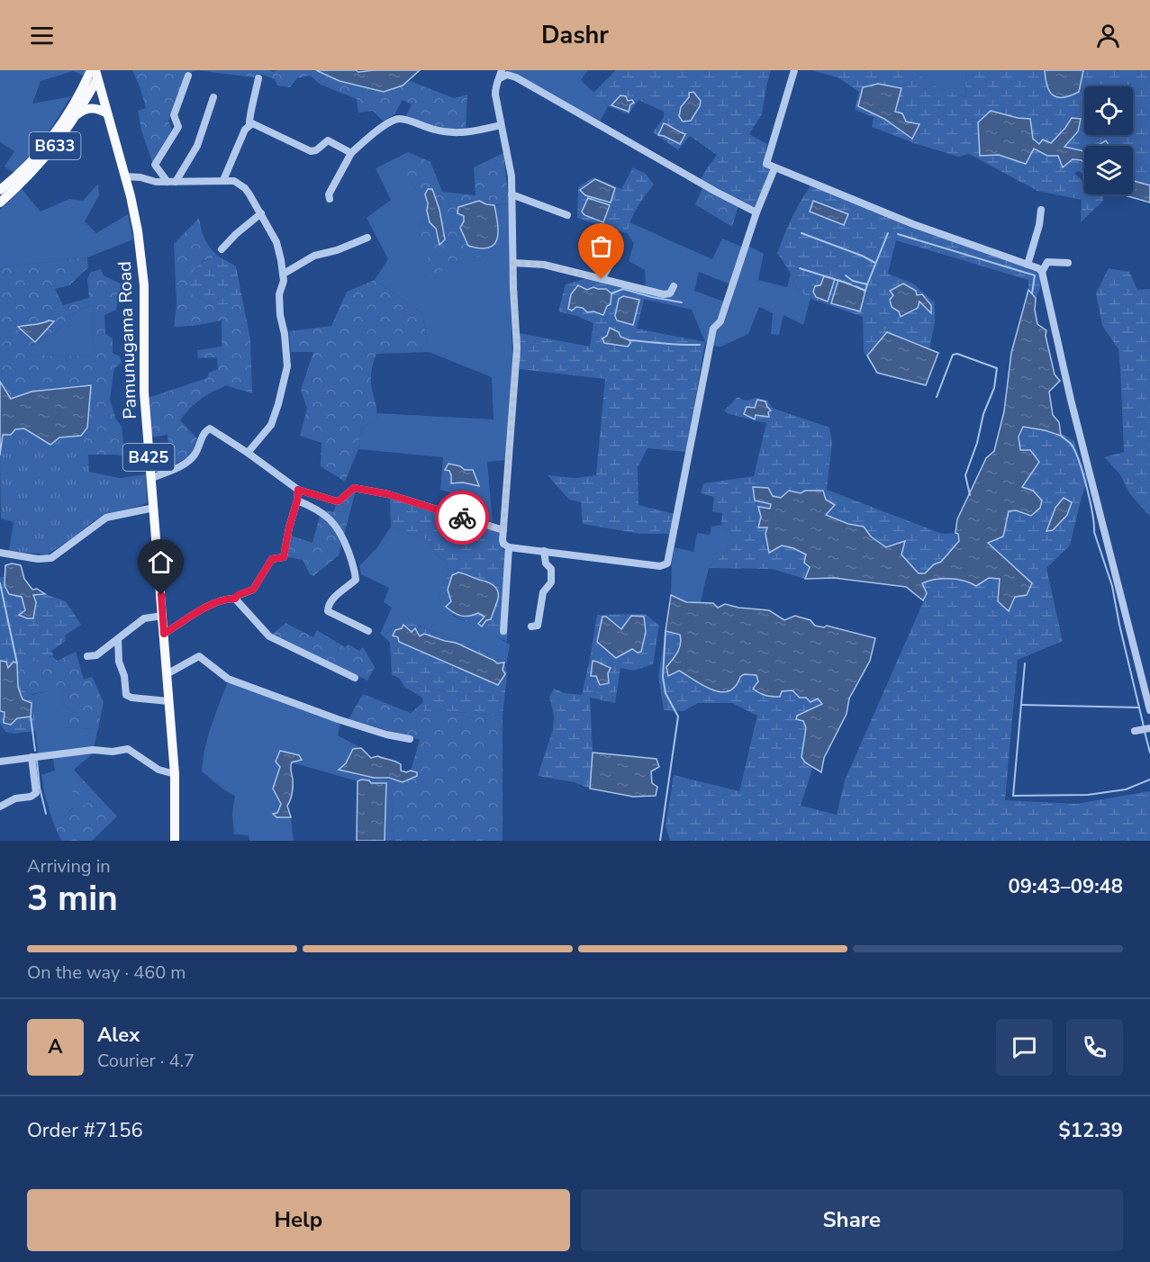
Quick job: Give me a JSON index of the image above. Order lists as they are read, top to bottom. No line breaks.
{"streets":{"main road":["B633","Pamunugama Road","B425"]},"crossings":[["B633","Pamunugama Road"]],"page":{"header":"Dashr","heading":["3 min","Arriving in","09:43–09:48"],"panel":["Alex","Courier · 4.7","Order #7156","$12.39"],"bar":"On the way · 460 m","round":"A","buttons":["Help","Share"]}}
